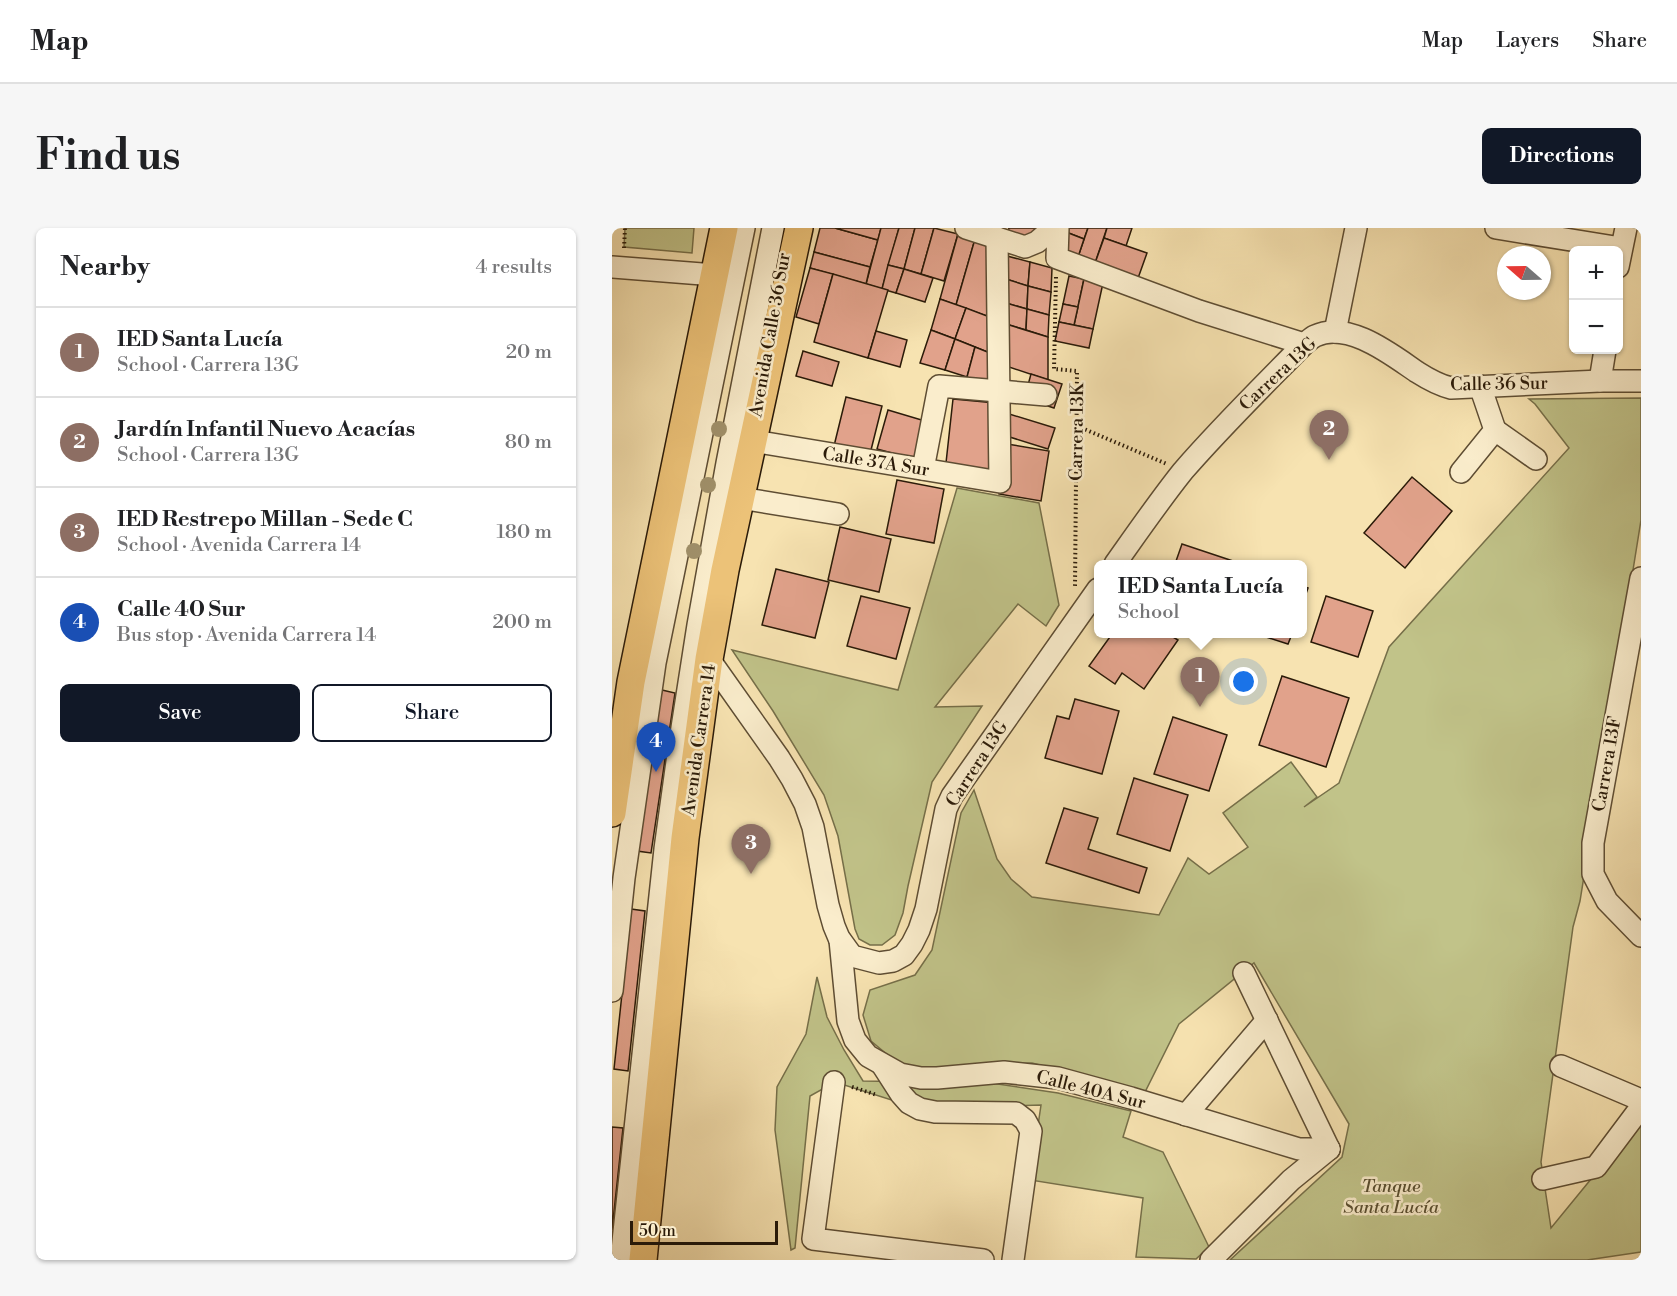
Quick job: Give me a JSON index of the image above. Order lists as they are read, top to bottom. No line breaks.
{"streets":{"main road":["Avenida Calle 36 Sur","Avenida Carrera 14"],"street":["Carrera 13G","Calle 36 Sur","Calle 37A Sur","Carrera 13F","Calle 40A Sur"],"path":["Carrera 13K"]},"crossings":[["Avenida Calle 36 Sur","Calle 37A Sur"],["Avenida Calle 36 Sur","Avenida Carrera 14"],["Carrera 13G","Calle 36 Sur"],["Carrera 13G","Calle 40A Sur"],["Calle 37A Sur","Avenida Carrera 14"],["Avenida Carrera 14","Calle 40A Sur"]],"parks":["Tanque Santa Lucía"],"scale_bar":"50 m","north":"left","page":{"header":"Map","nav":["Map","Layers","Share"],"buttons":["Directions",["Save","Share"]],"title":"Find us","heading":["Nearby","4 results"],"map_buttons":["+","−"],"list":[{"mark":"1","name":"IED Santa Lucía","note":"School · Carrera 13G","value":"20 m"},{"mark":"2","name":"Jardín Infantil Nuevo Acacías","note":"School · Carrera 13G","value":"80 m"},{"mark":"3","name":"IED Restrepo Millan - Sede C","note":"School · Avenida Carrera 14","value":"180 m"},{"mark":"4","name":"Calle 40 Sur","note":"Bus stop · Avenida Carrera 14","value":"200 m"}],"pins":["2","1","4","3"],"popup":["IED Santa Lucía","School"],"scale":"50 m"}}
